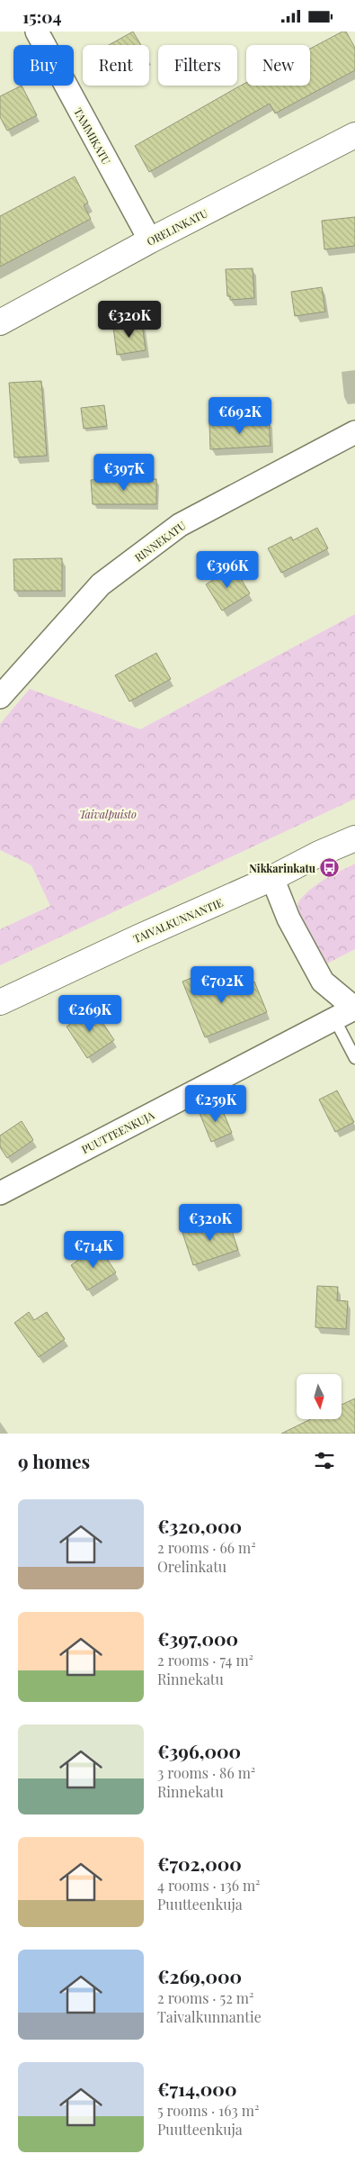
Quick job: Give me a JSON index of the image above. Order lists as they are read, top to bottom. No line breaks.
{"streets":{"street":["TAMMIKATU","ORELINKATU","RINNEKATU","TAIVALKUNNANTIE","PUUTTEENKUJA"]},"crossings":[["TAMMIKATU","ORELINKATU"]],"parks":["Taivalpuisto"],"places":{"bus stop":["Nikkarinkatu"]},"north":"bottom","page":{"status":"15:04","chip":["Buy","Rent","Filters","New"],"price":["€320K","€692K","€397K","€396K","€702K","€269K","€259K","€320K","€714K"],"heading":"9 homes","list":[{"name":"€320,000","note":"2 rooms · 66 m² · Orelinkatu"},{"name":"€397,000","note":"2 rooms · 74 m² · Rinnekatu"},{"name":"€396,000","note":"3 rooms · 86 m² · Rinnekatu"},{"name":"€702,000","note":"4 rooms · 136 m² · Puutteenkuja"},{"name":"€269,000","note":"2 rooms · 52 m² · Taivalkunnantie"},{"name":"€714,000","note":"5 rooms · 163 m² · Puutteenkuja"}]}}
